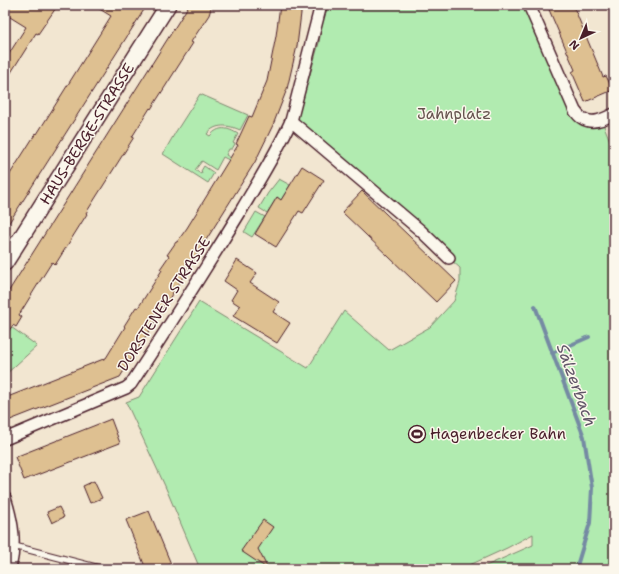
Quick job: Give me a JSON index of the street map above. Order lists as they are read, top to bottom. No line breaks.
{"streets":{"main road":["HAUS-BERGE-STRASSE"],"street":["DORSTENER STRASSE"]},"water":["Sälzerbach"],"parks":["Jahnplatz"],"places":{"sports":["Hagenbecker Bahn"]},"north":"bottom left"}
